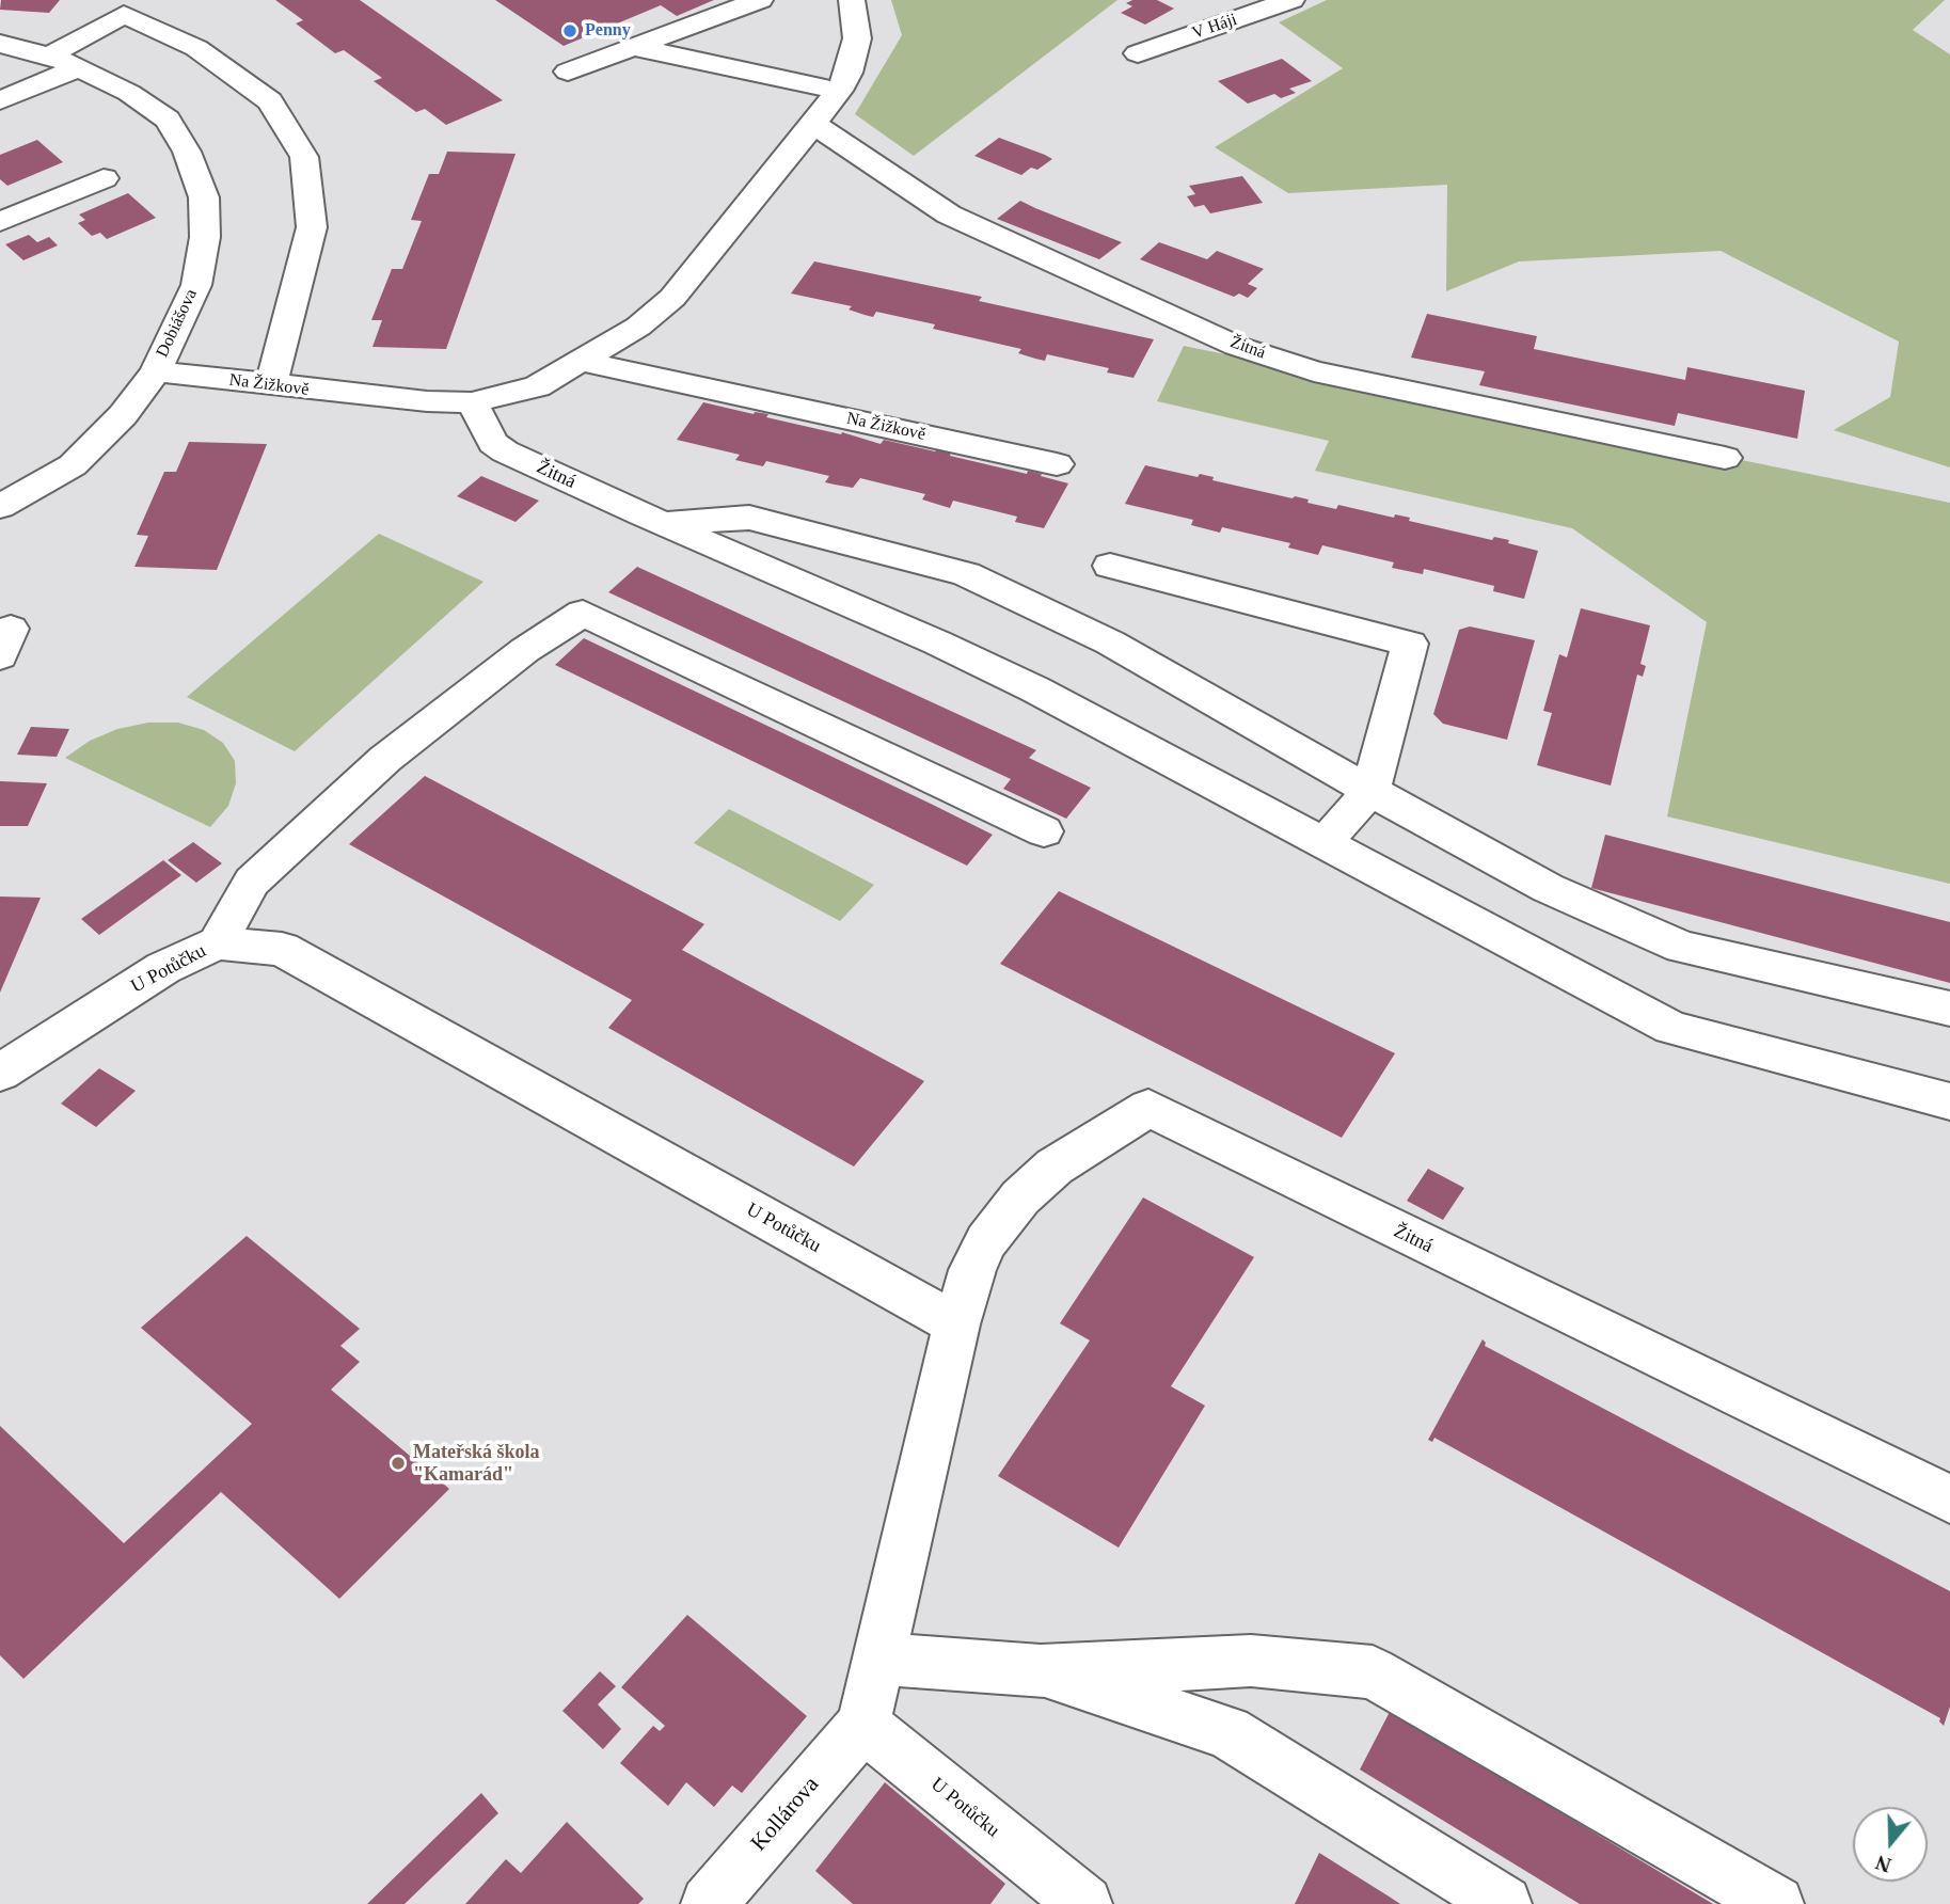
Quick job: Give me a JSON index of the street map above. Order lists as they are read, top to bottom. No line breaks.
{"streets":{"street":["V Háji","Dobiášova","Žitná","Na Žižkově","U Potůčku","Kollárova"]},"crossings":[["Dobiášova","Na Žižkově"],["Žitná","Na Žižkově"],["Žitná","U Potůčku"],["U Potůčku","Kollárova"]],"places":["Penny","Mateřská škola \"Kamarád\""],"north":"bottom"}
